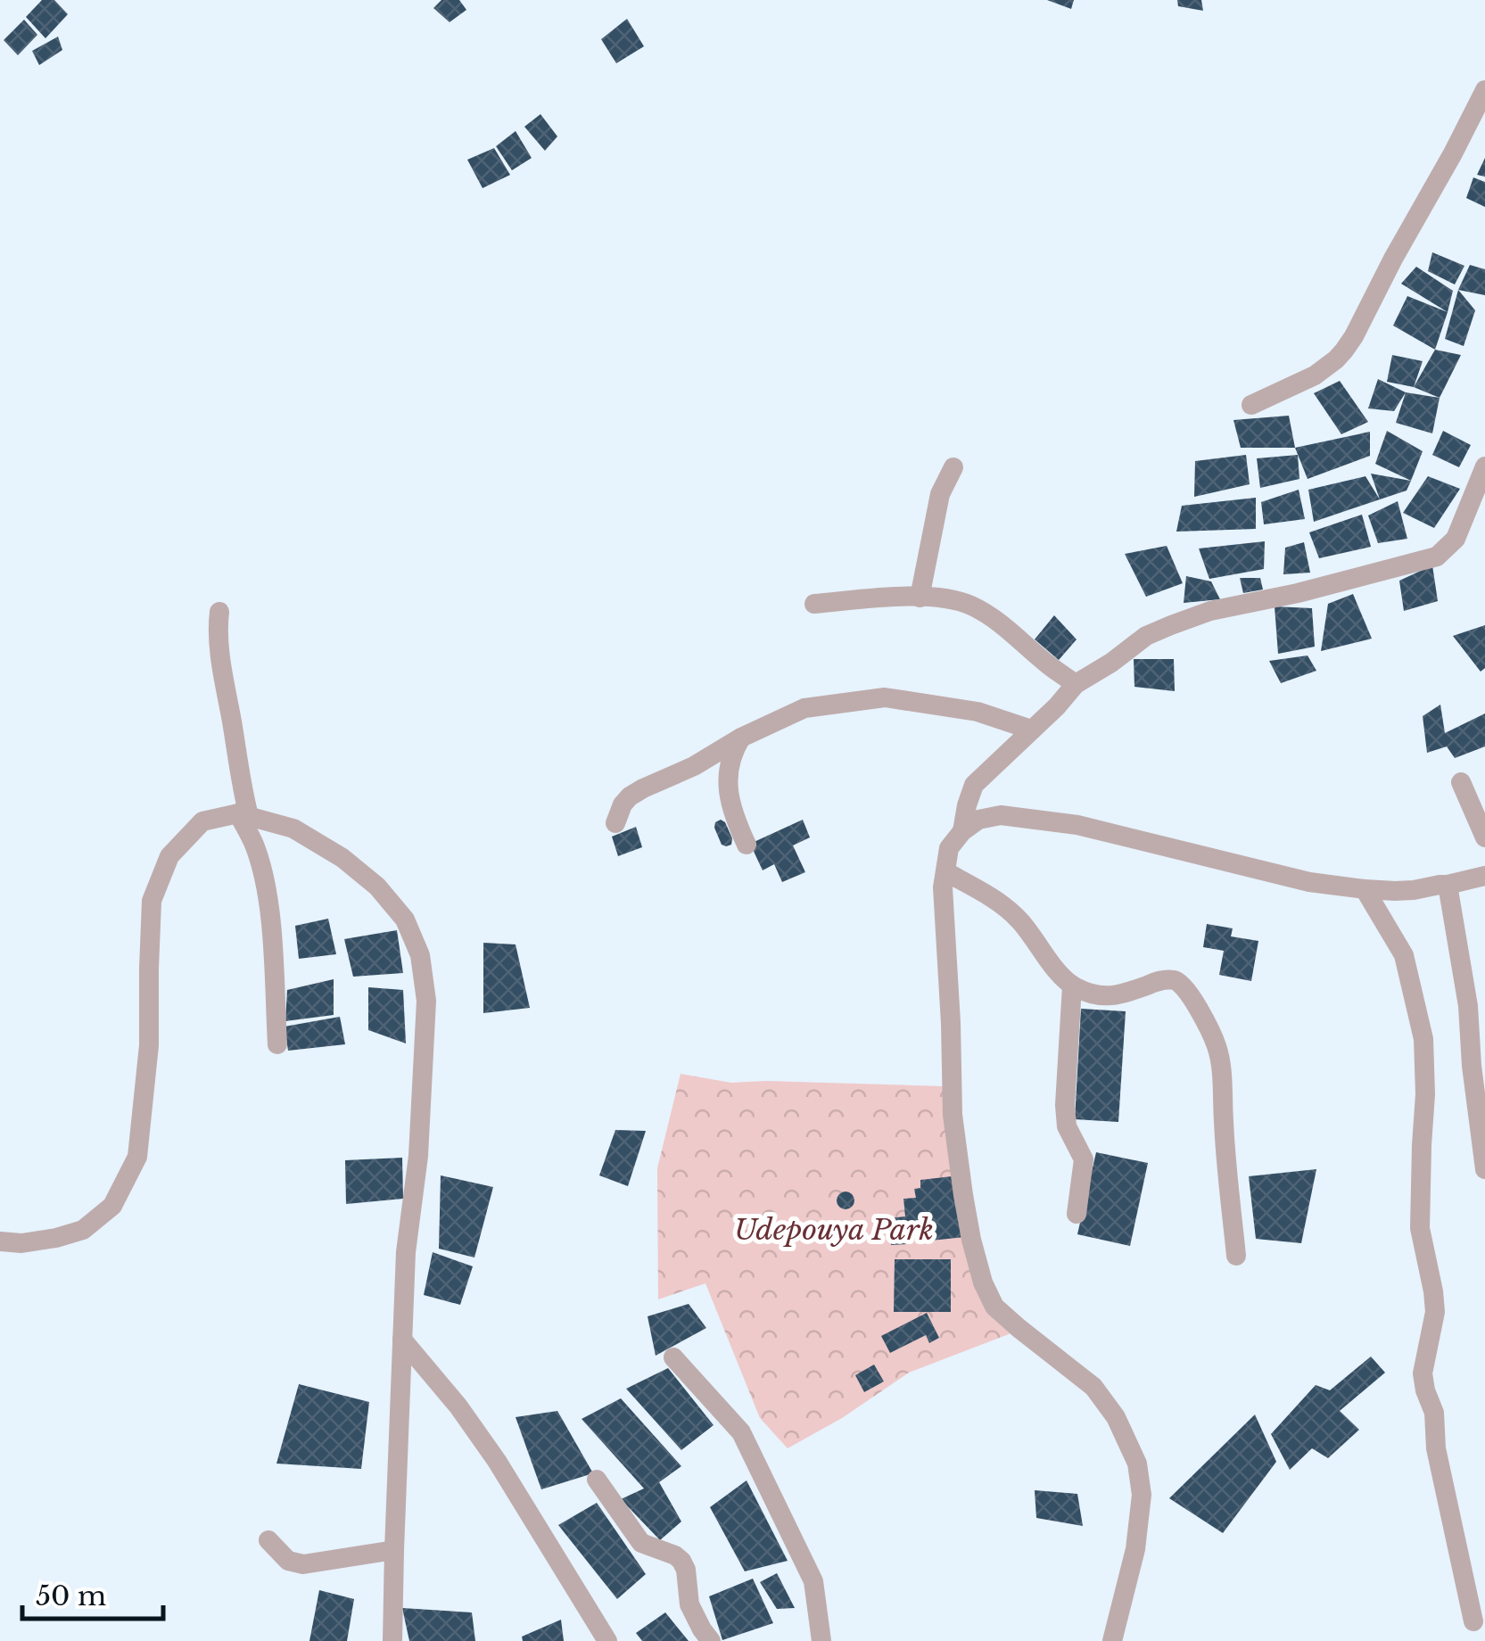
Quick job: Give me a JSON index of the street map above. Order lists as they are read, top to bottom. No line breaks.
{"parks":["Udepouya Park"],"scale_bar":"50 m"}
